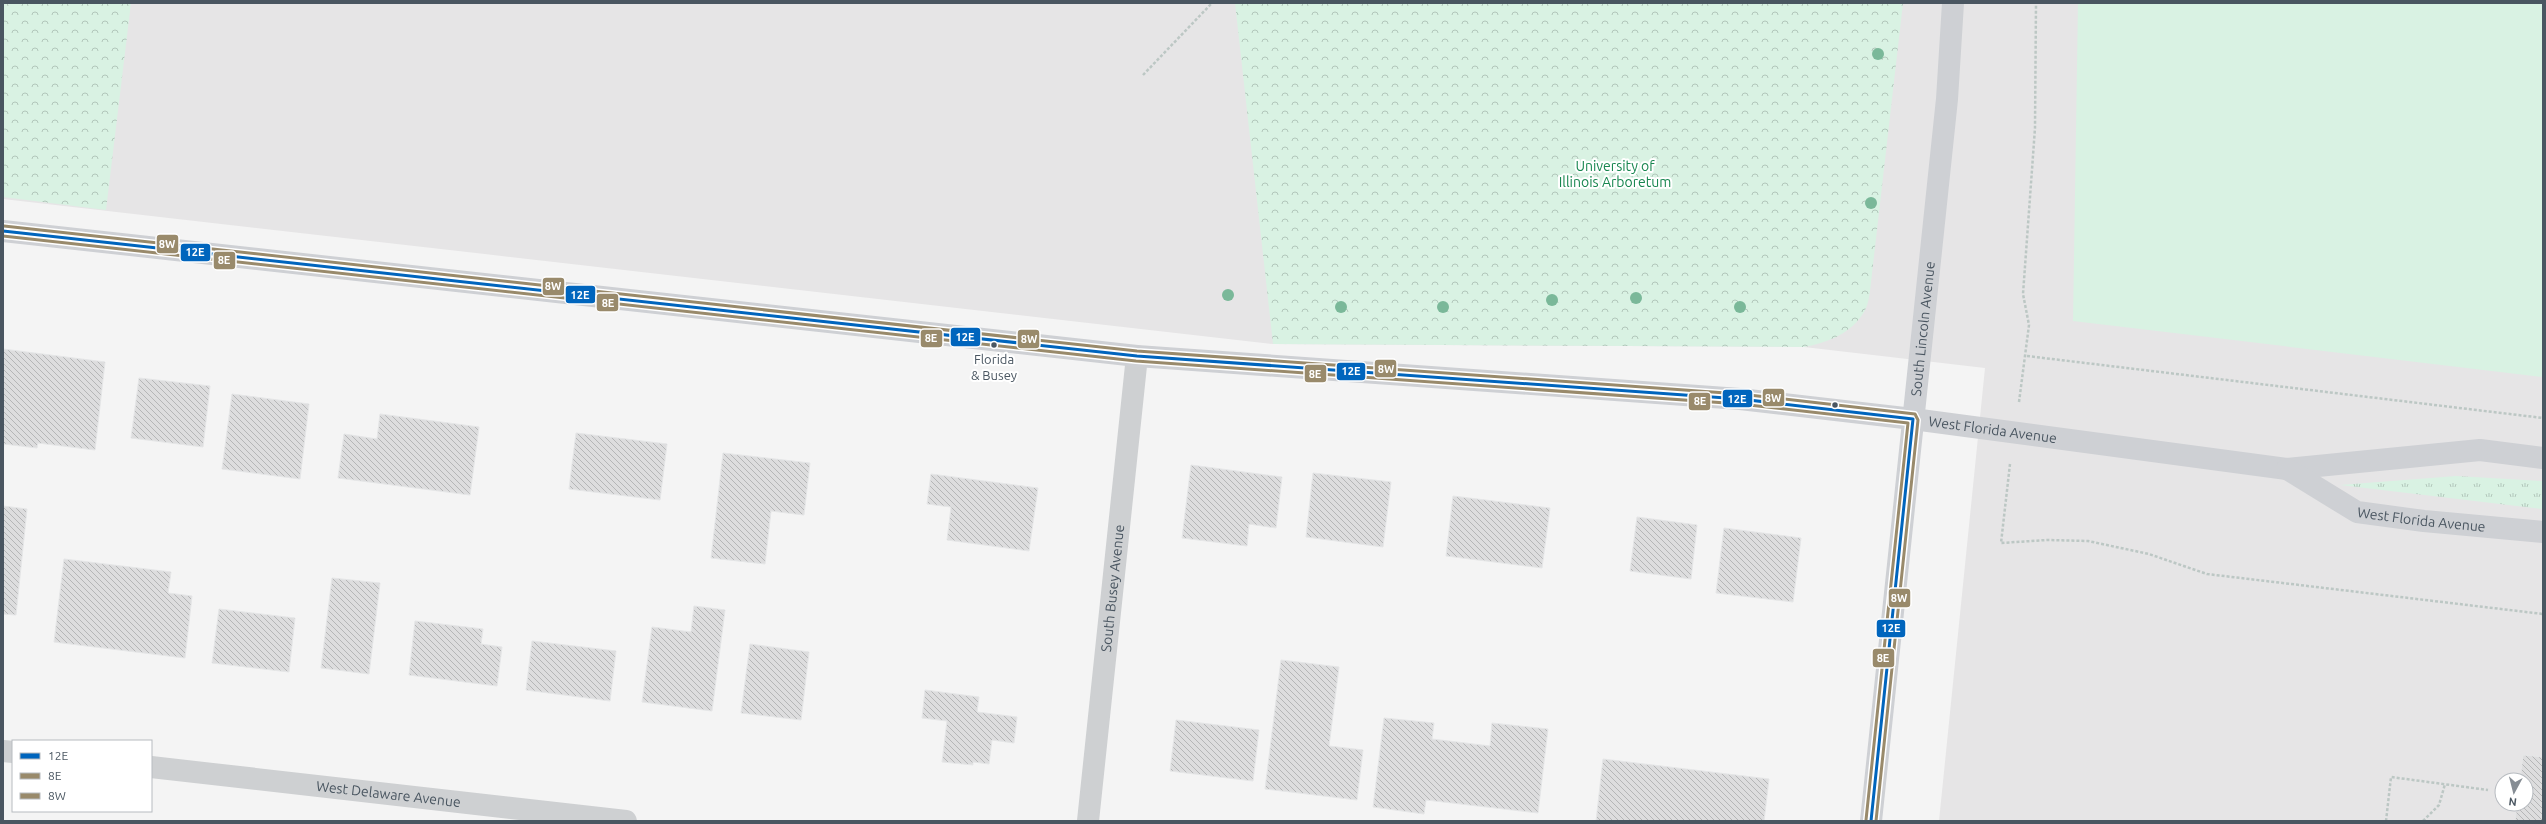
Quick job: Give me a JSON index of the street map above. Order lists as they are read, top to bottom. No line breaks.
{"streets":{"main road":["South Lincoln Avenue","West Florida Avenue"],"street":["South Busey Avenue","West Delaware Avenue"]},"crossings":[["South Lincoln Avenue","West Florida Avenue"],["West Florida Avenue","South Busey Avenue"]],"parks":["University of Illinois Arboretum"],"places":["Florida & Busey"],"lines":["transit line 8W","transit line 12E","transit line 8E"],"legend":["12E","8E","8W"],"north":"bottom"}
